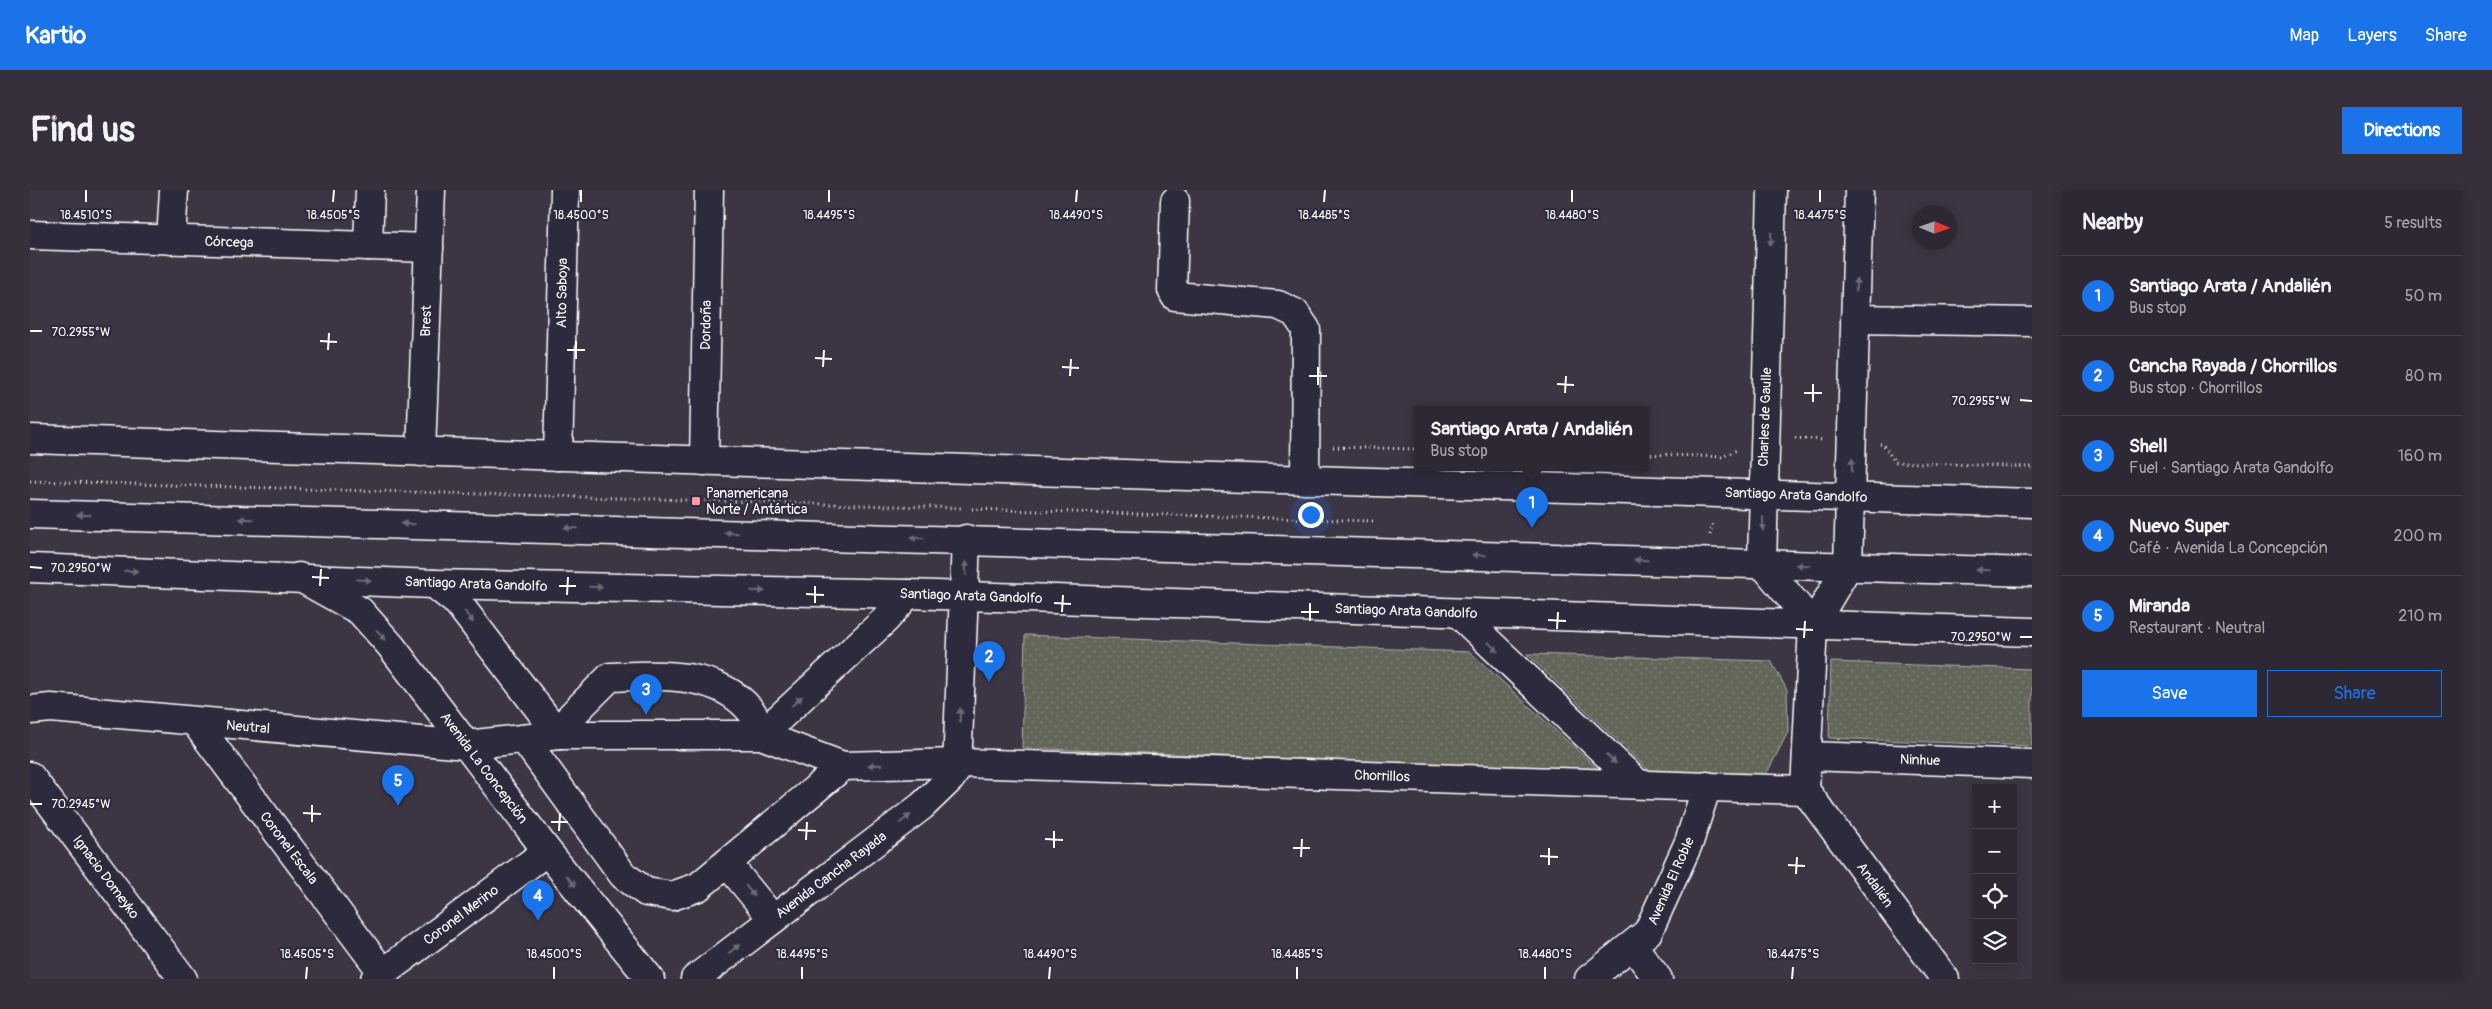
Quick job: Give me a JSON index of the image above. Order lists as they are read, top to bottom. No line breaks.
{"streets":{"street":["Córcega","Alto Saboya","Brest","Dordoña","Charles de Gaulle","Santiago Arata Gandolfo","Neutral","Ninhue","Avenida La Concepción","Chorrillos","Coronel Escala","Avenida Cancha Rayada","Ignacio Domeyko","Avenida El Roble","Andalién","Coronel Merino"]},"crossings":[["Córcega","Brest"],["Alto Saboya","Santiago Arata Gandolfo"],["Brest","Santiago Arata Gandolfo"],["Dordoña","Santiago Arata Gandolfo"],["Charles de Gaulle","Santiago Arata Gandolfo"],["Santiago Arata Gandolfo","Avenida La Concepción"],["Neutral","Avenida La Concepción"],["Neutral","Coronel Escala"],["Avenida La Concepción","Coronel Merino"],["Chorrillos","Avenida Cancha Rayada"],["Chorrillos","Avenida El Roble"],["Chorrillos","Andalién"],["Coronel Escala","Coronel Merino"]],"places":{"transit":["Panamericana Norte / Antártica"]},"north":"right","page":{"header":"Kartio","nav":["Map","Layers","Share"],"buttons":["Directions",["Save","Share"]],"title":"Find us","heading":["Nearby","5 results"],"list":[{"mark":"1","name":"Santiago Arata / Andalién","note":"Bus stop","value":"50 m"},{"mark":"2","name":"Cancha Rayada / Chorrillos","note":"Bus stop · Chorrillos","value":"80 m"},{"mark":"3","name":"Shell","note":"Fuel · Santiago Arata Gandolfo","value":"160 m"},{"mark":"4","name":"Nuevo Super","note":"Café · Avenida La Concepción","value":"200 m"},{"mark":"5","name":"Miranda","note":"Restaurant · Neutral","value":"210 m"}],"popup":["Santiago Arata / Andalién","Bus stop"],"pins":["1","2","3","5","4"],"map_buttons":["+","−"]},"coordinates":["18.4510°S","18.4505°S","18.4500°S","18.4495°S","18.4490°S","18.4485°S","18.4480°S","18.4475°S","70.2955°W","70.2950°W","70.2945°W"]}
